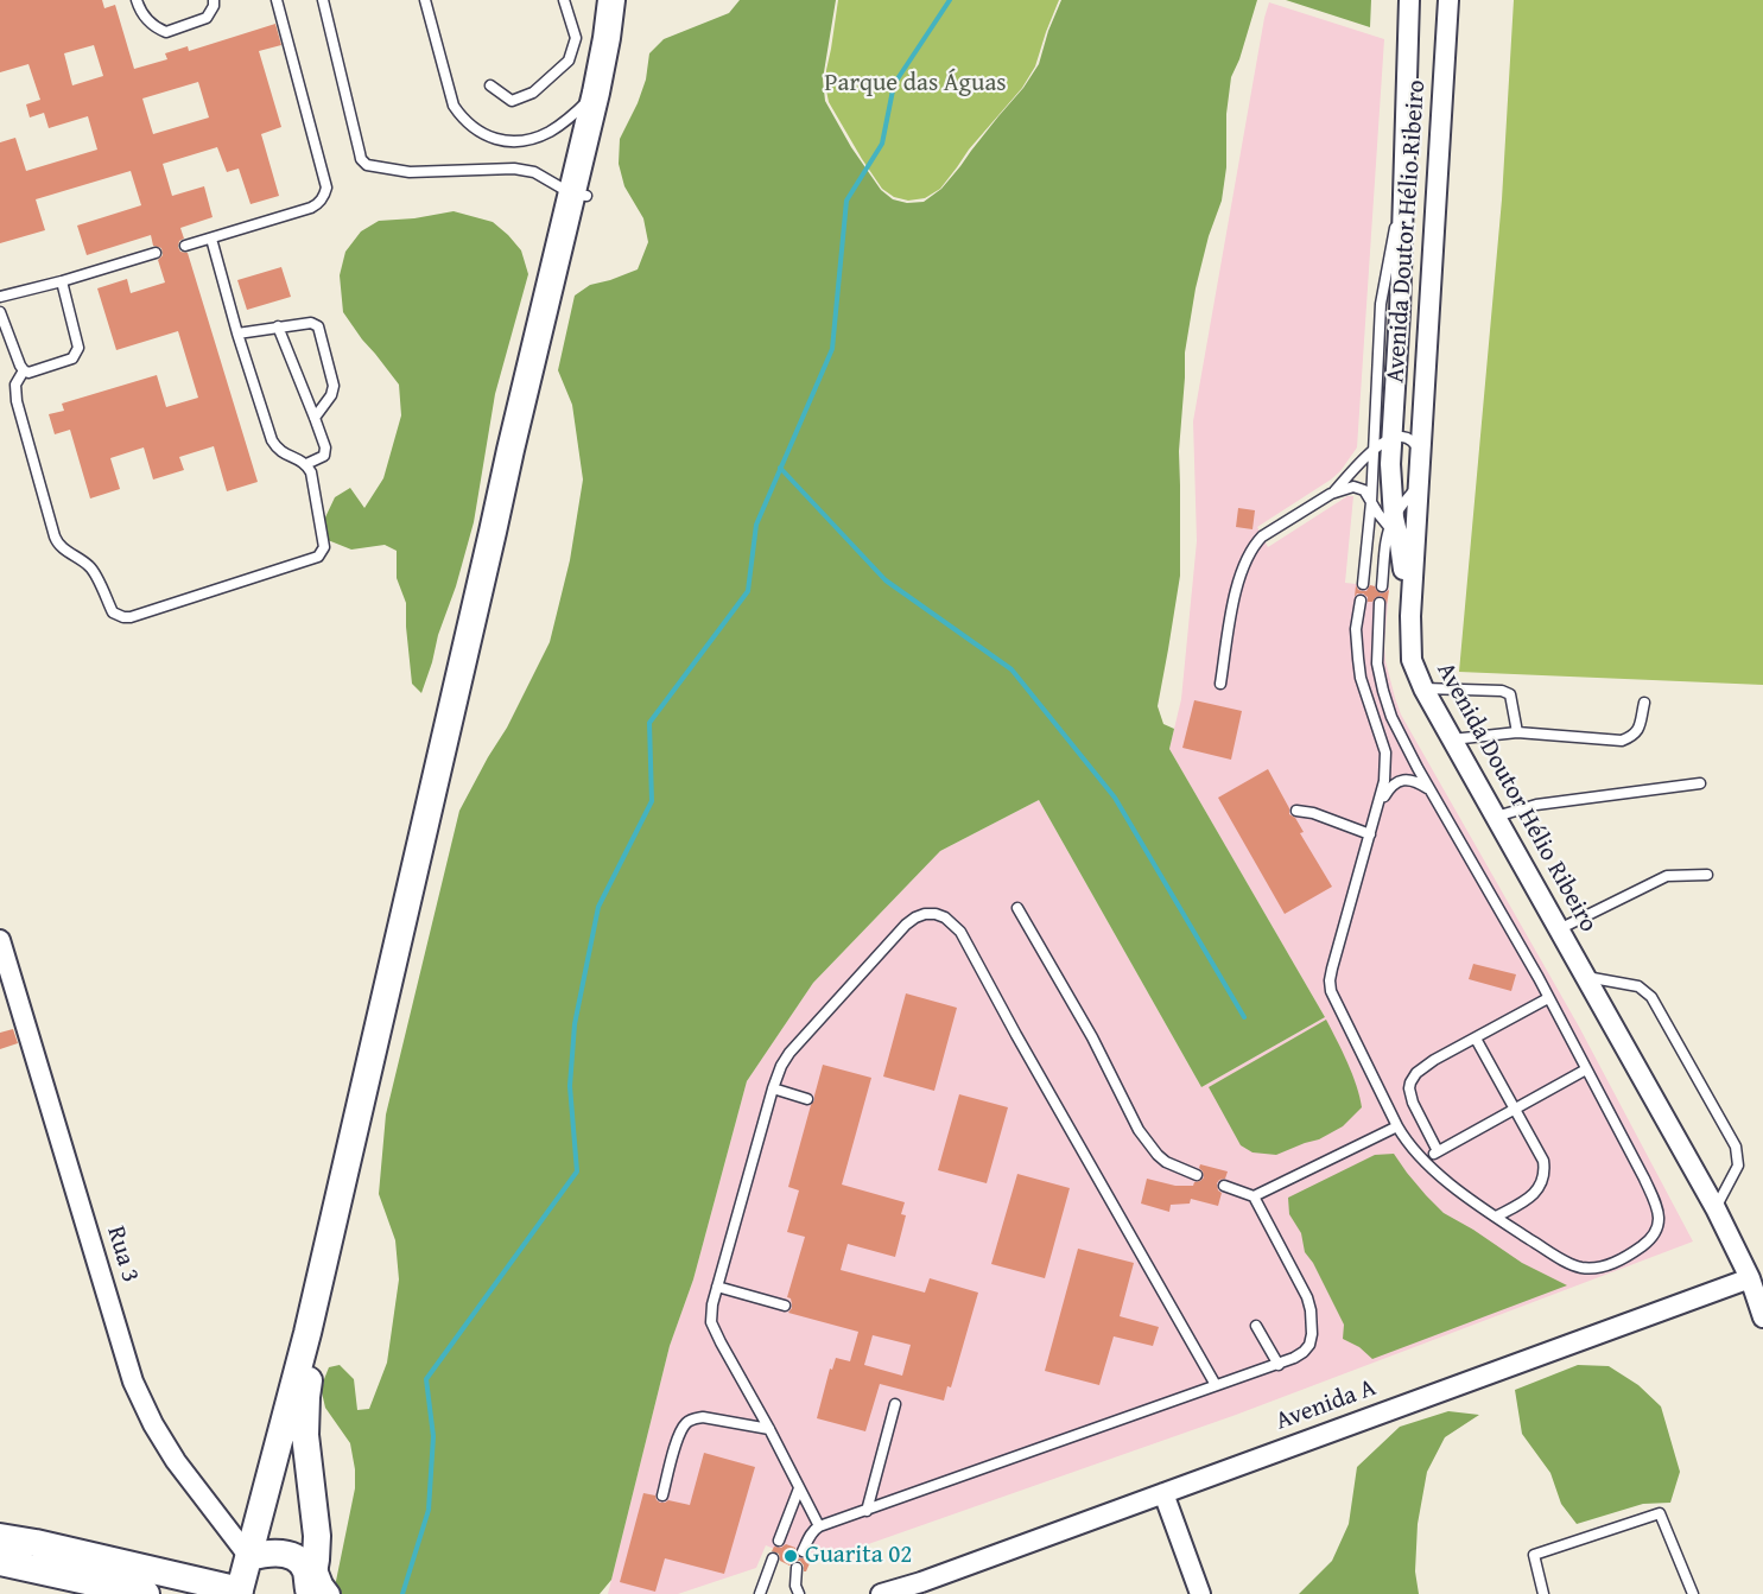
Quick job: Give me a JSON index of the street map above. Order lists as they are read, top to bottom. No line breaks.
{"streets":{"street":["Avenida Doutor Hélio Ribeiro","Rua 3","Avenida A"]},"crossings":[["Avenida Doutor Hélio Ribeiro","Avenida A"]],"parks":["Parque das Águas"],"places":["Guarita 02"]}
